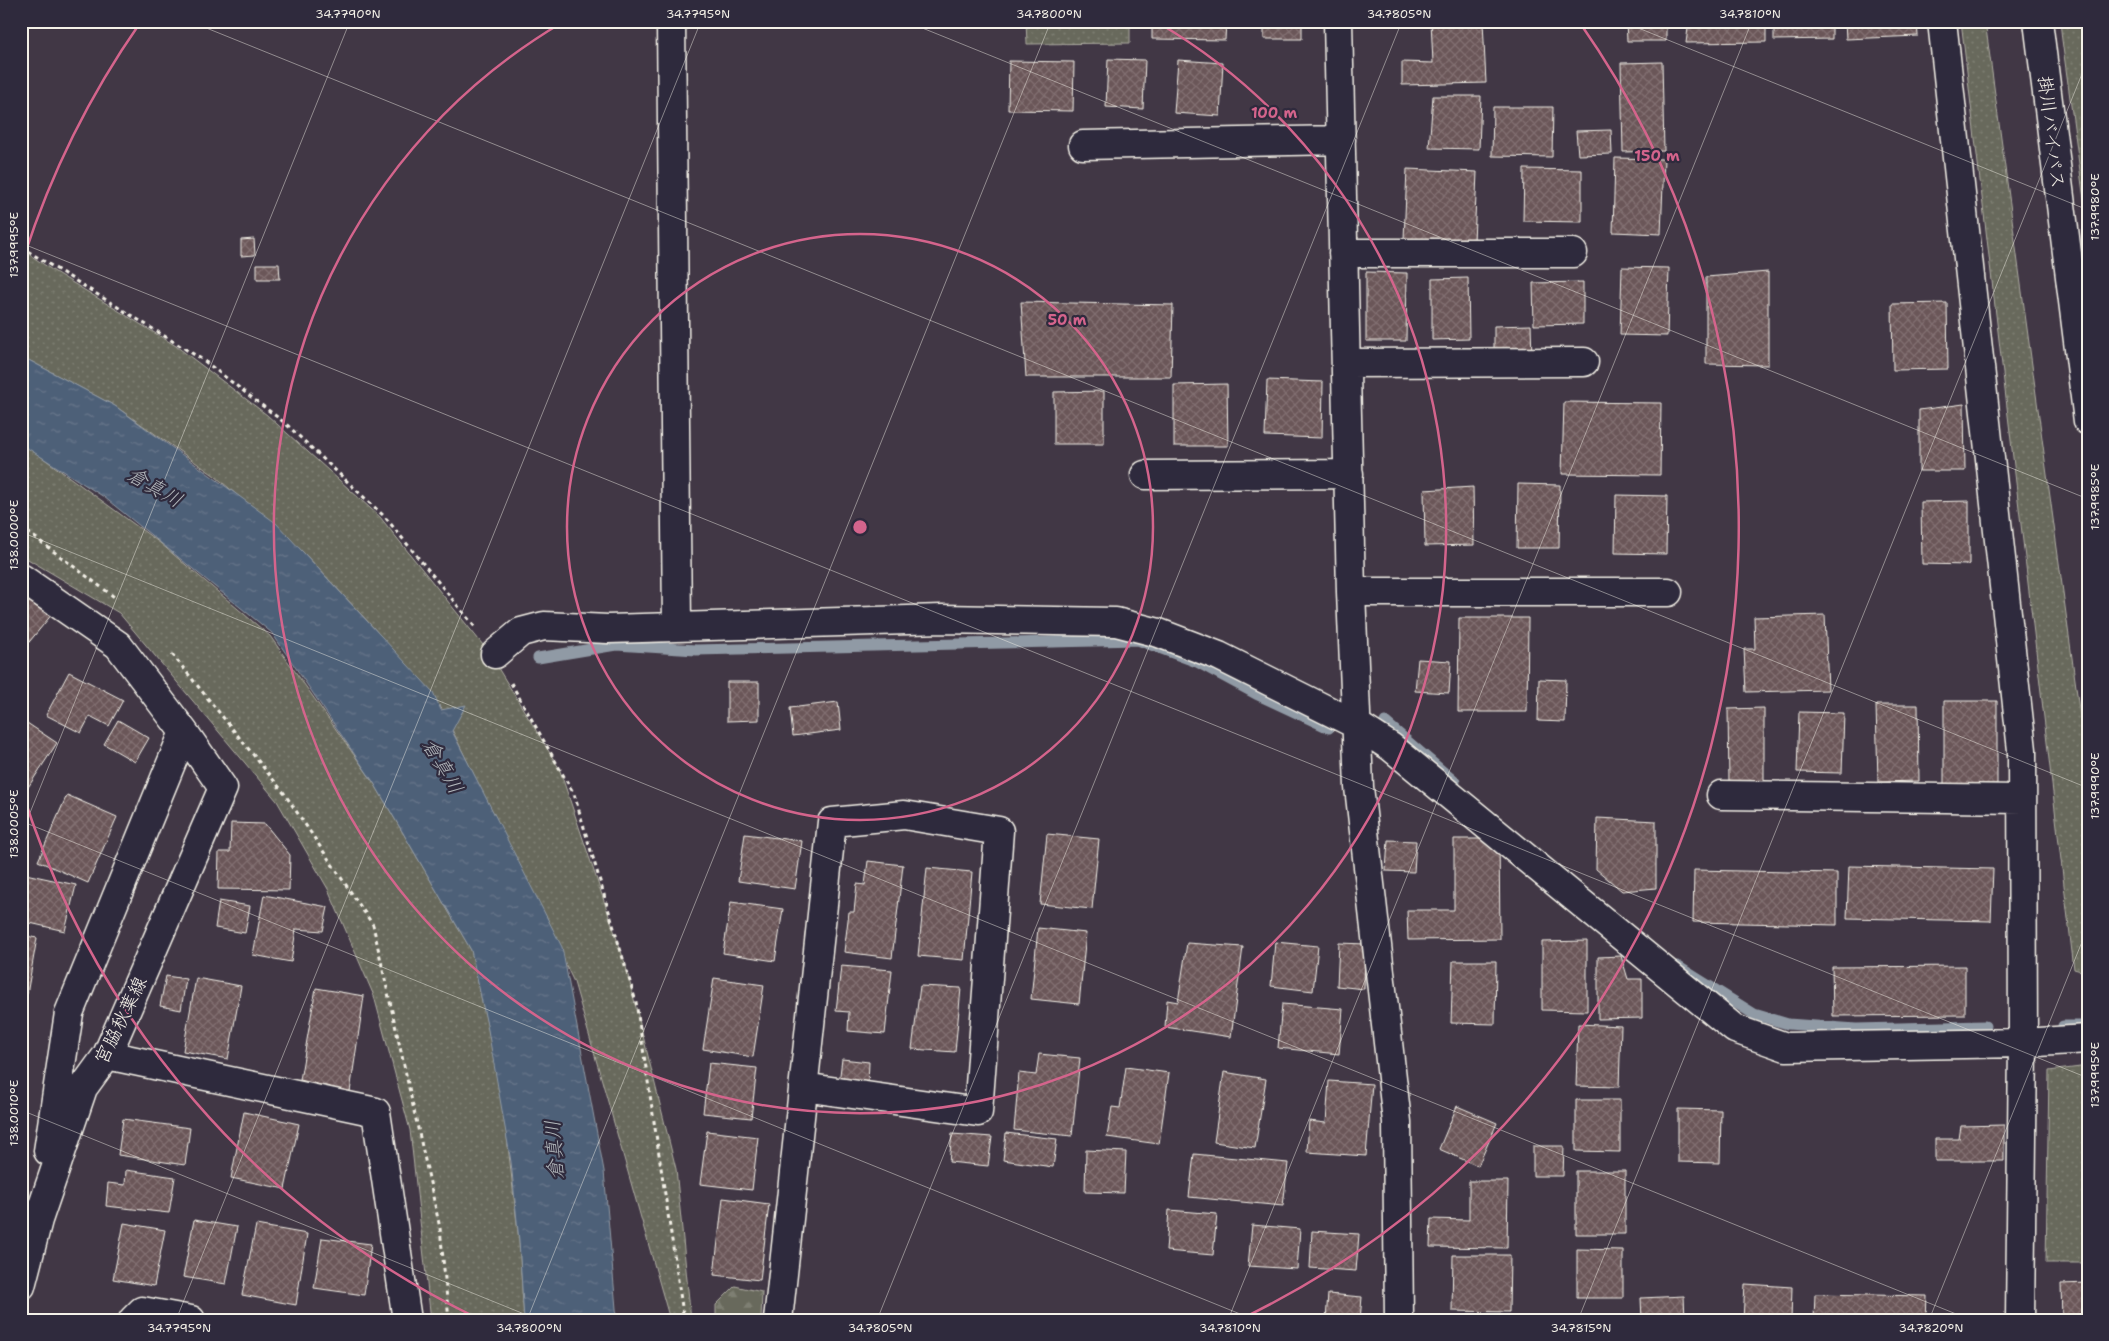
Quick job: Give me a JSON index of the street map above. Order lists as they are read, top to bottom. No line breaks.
{"streets":{"main road":["掛川バイパス","宮脇秋葉線"]},"water":["倉真川"],"coordinates":["34.7790°N","34.7795°N","34.7800°N","34.7805°N","34.7810°N","137.9980°E","137.9995°E","137.9985°E","138.0000°E","137.9990°E","138.0005°E","138.0010°E","34.7815°N","34.7820°N"],"rings":["100 m","150 m","50 m"]}
